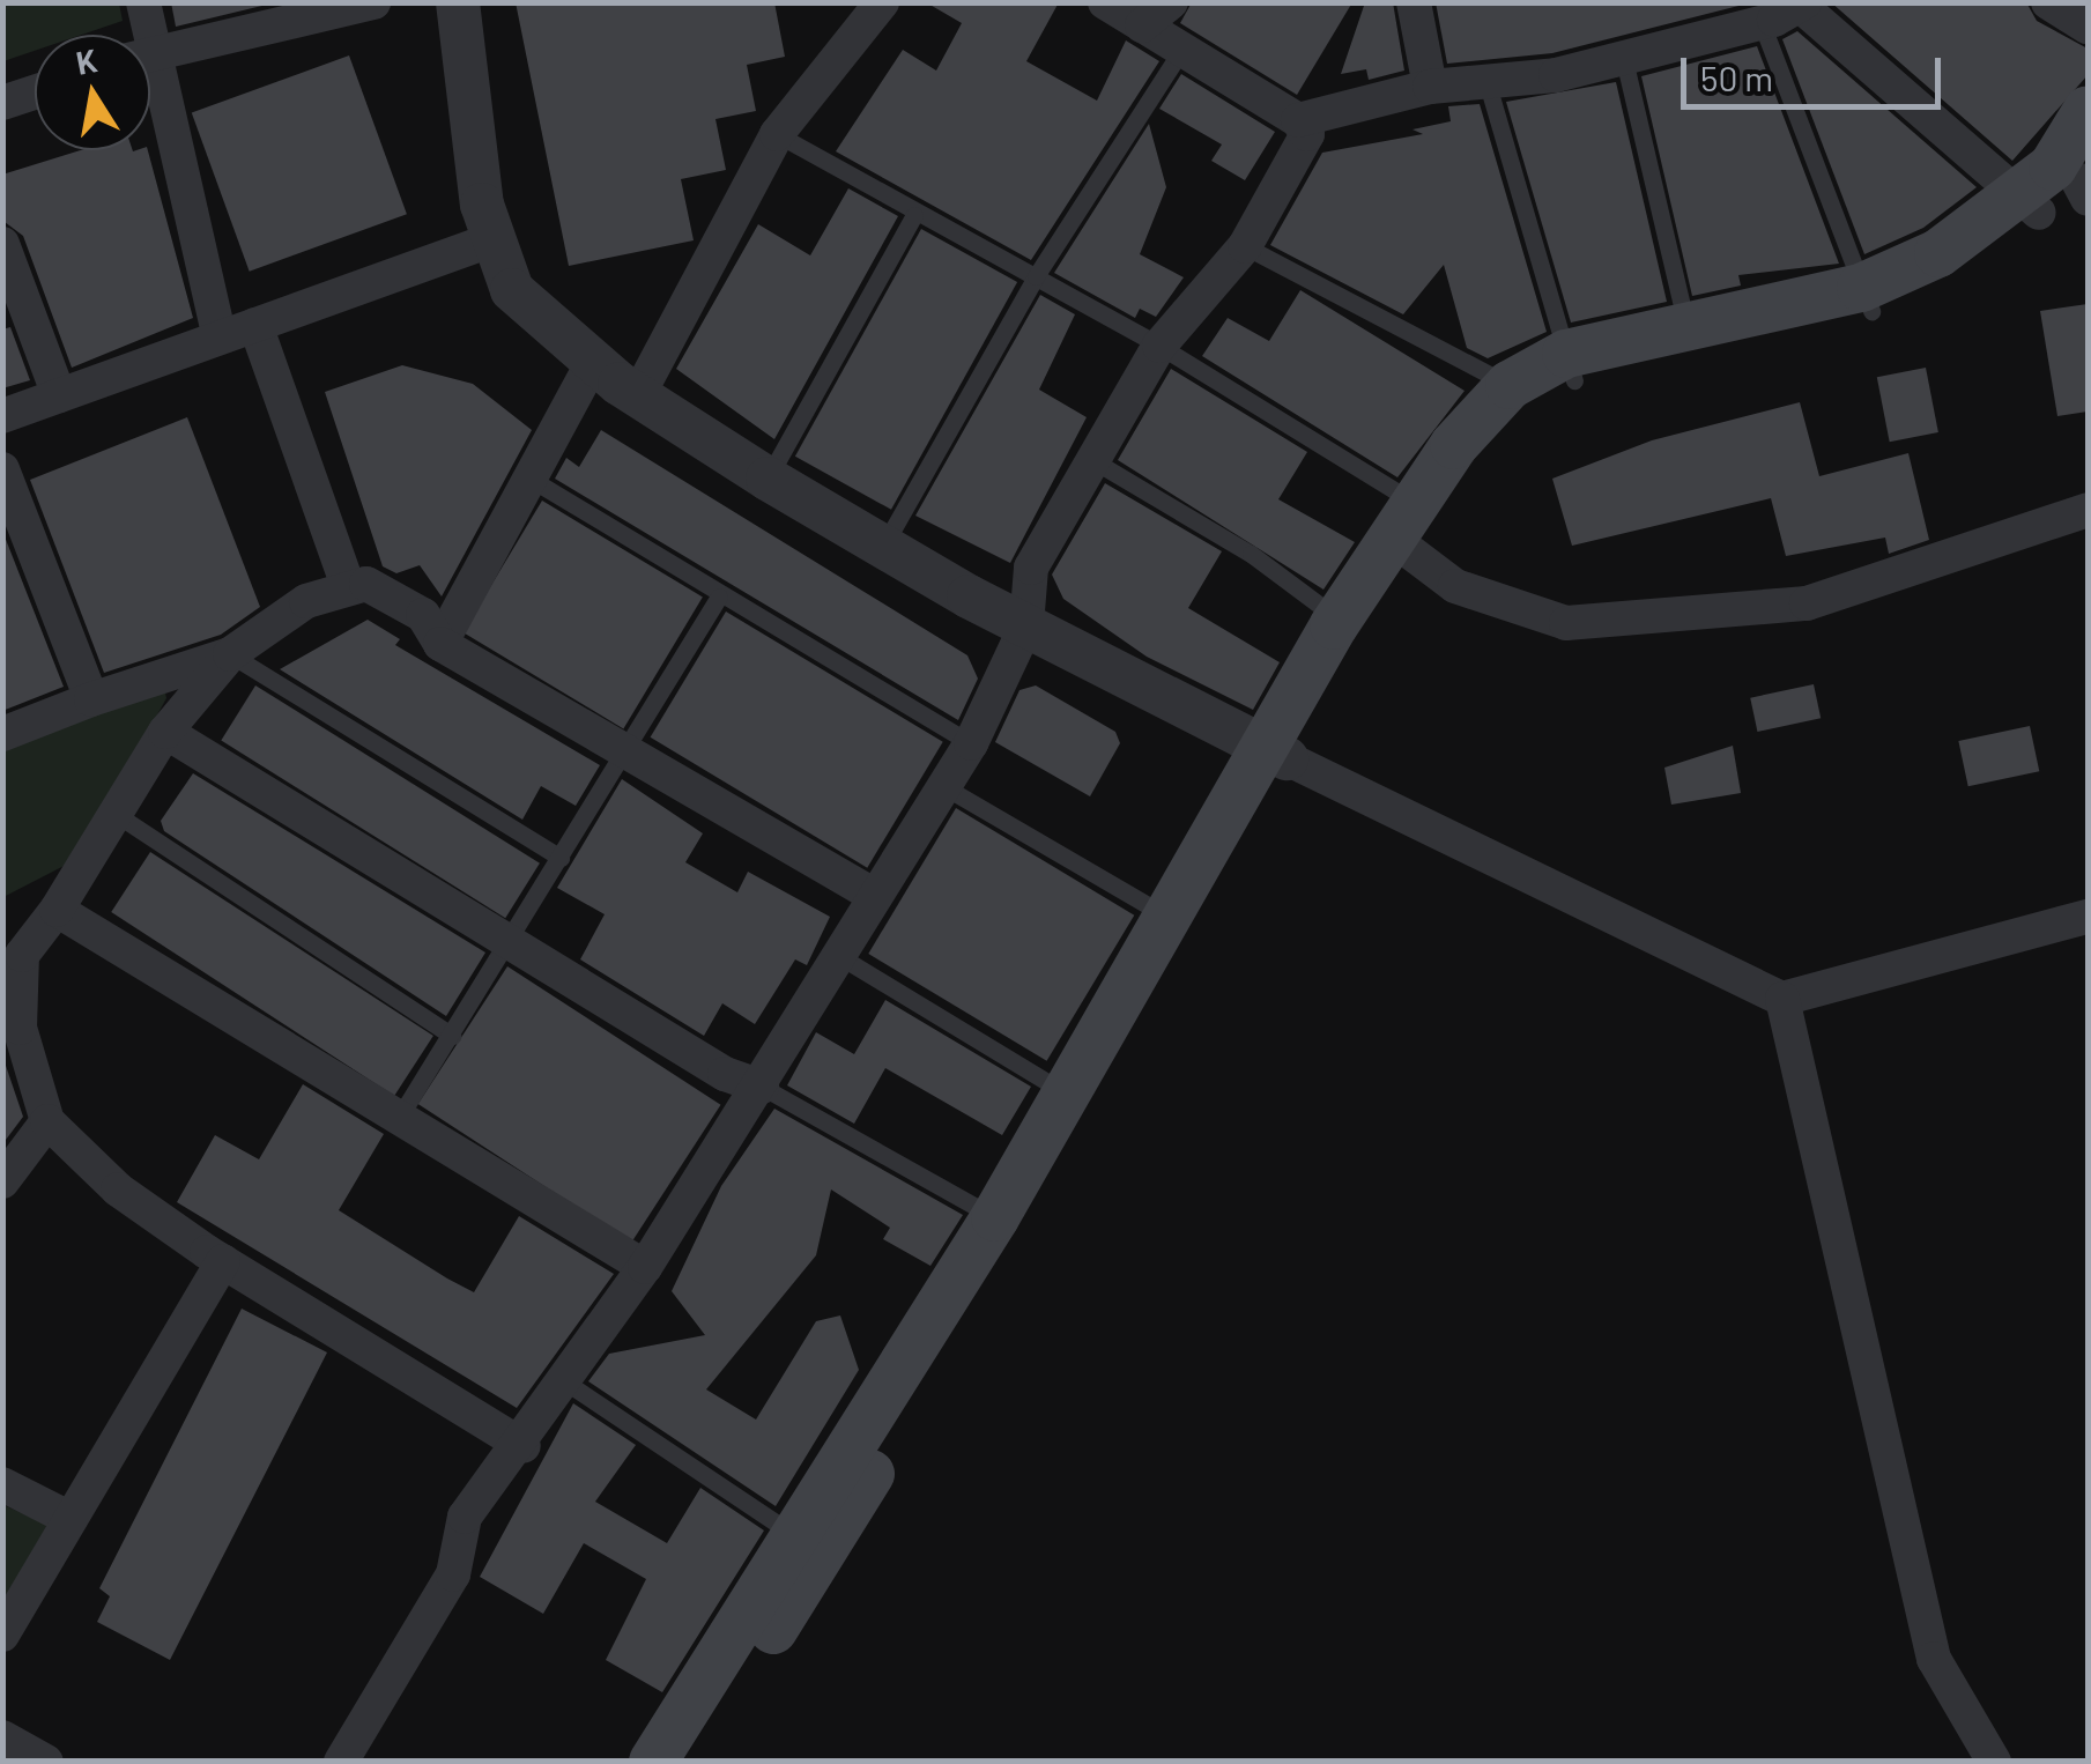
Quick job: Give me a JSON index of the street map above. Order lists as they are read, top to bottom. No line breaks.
{"scale_bar":"50 m","north":"top"}
